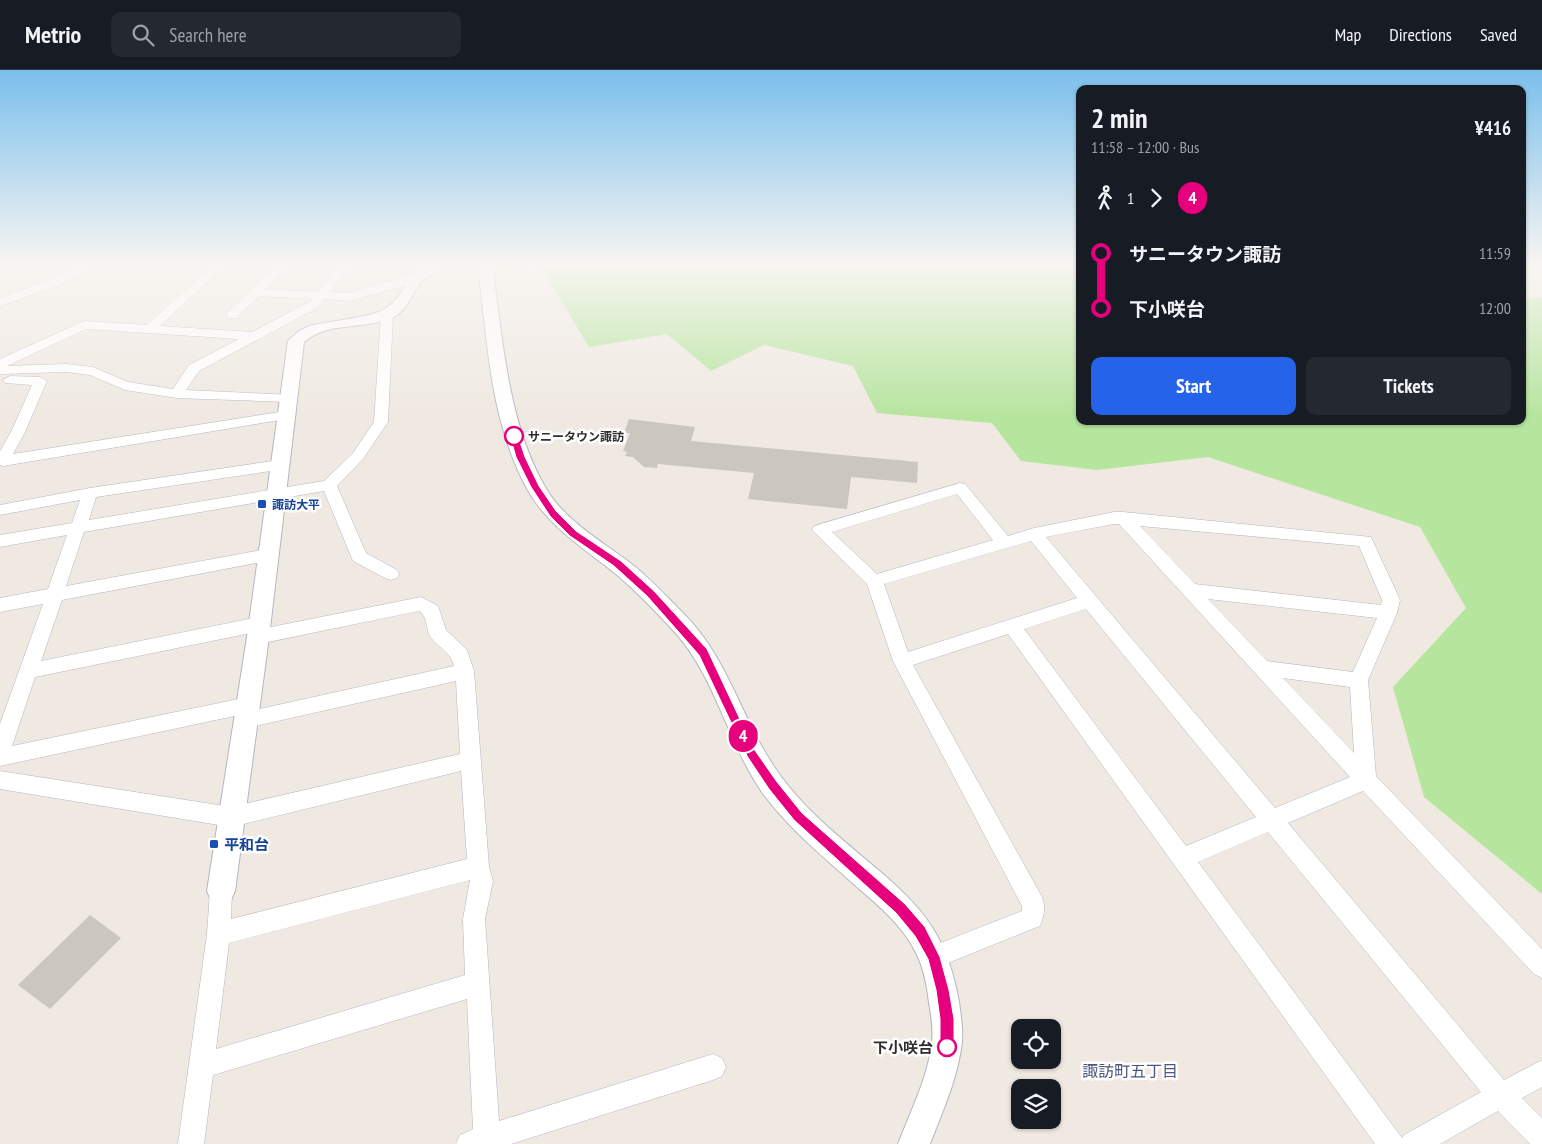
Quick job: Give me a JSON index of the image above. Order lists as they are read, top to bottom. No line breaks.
{"districts":["諏訪町五丁目"],"places":{"other":["サニータウン諏訪","下小咲台"],"transit":["諏訪大平","平和台"]},"lines":["bus line 4"],"page":{"header":"Metrio","search":"Search here","nav":["Map","Directions","Saved"],"on_map":"4","heading":["2 min","11:58 – 12:00 · Bus","¥416"],"legs":["1","4"],"list":[{"name":"サニータウン諏訪","value":"11:59"},{"name":"下小咲台","value":"12:00"}],"buttons":["Start","Tickets"]}}
